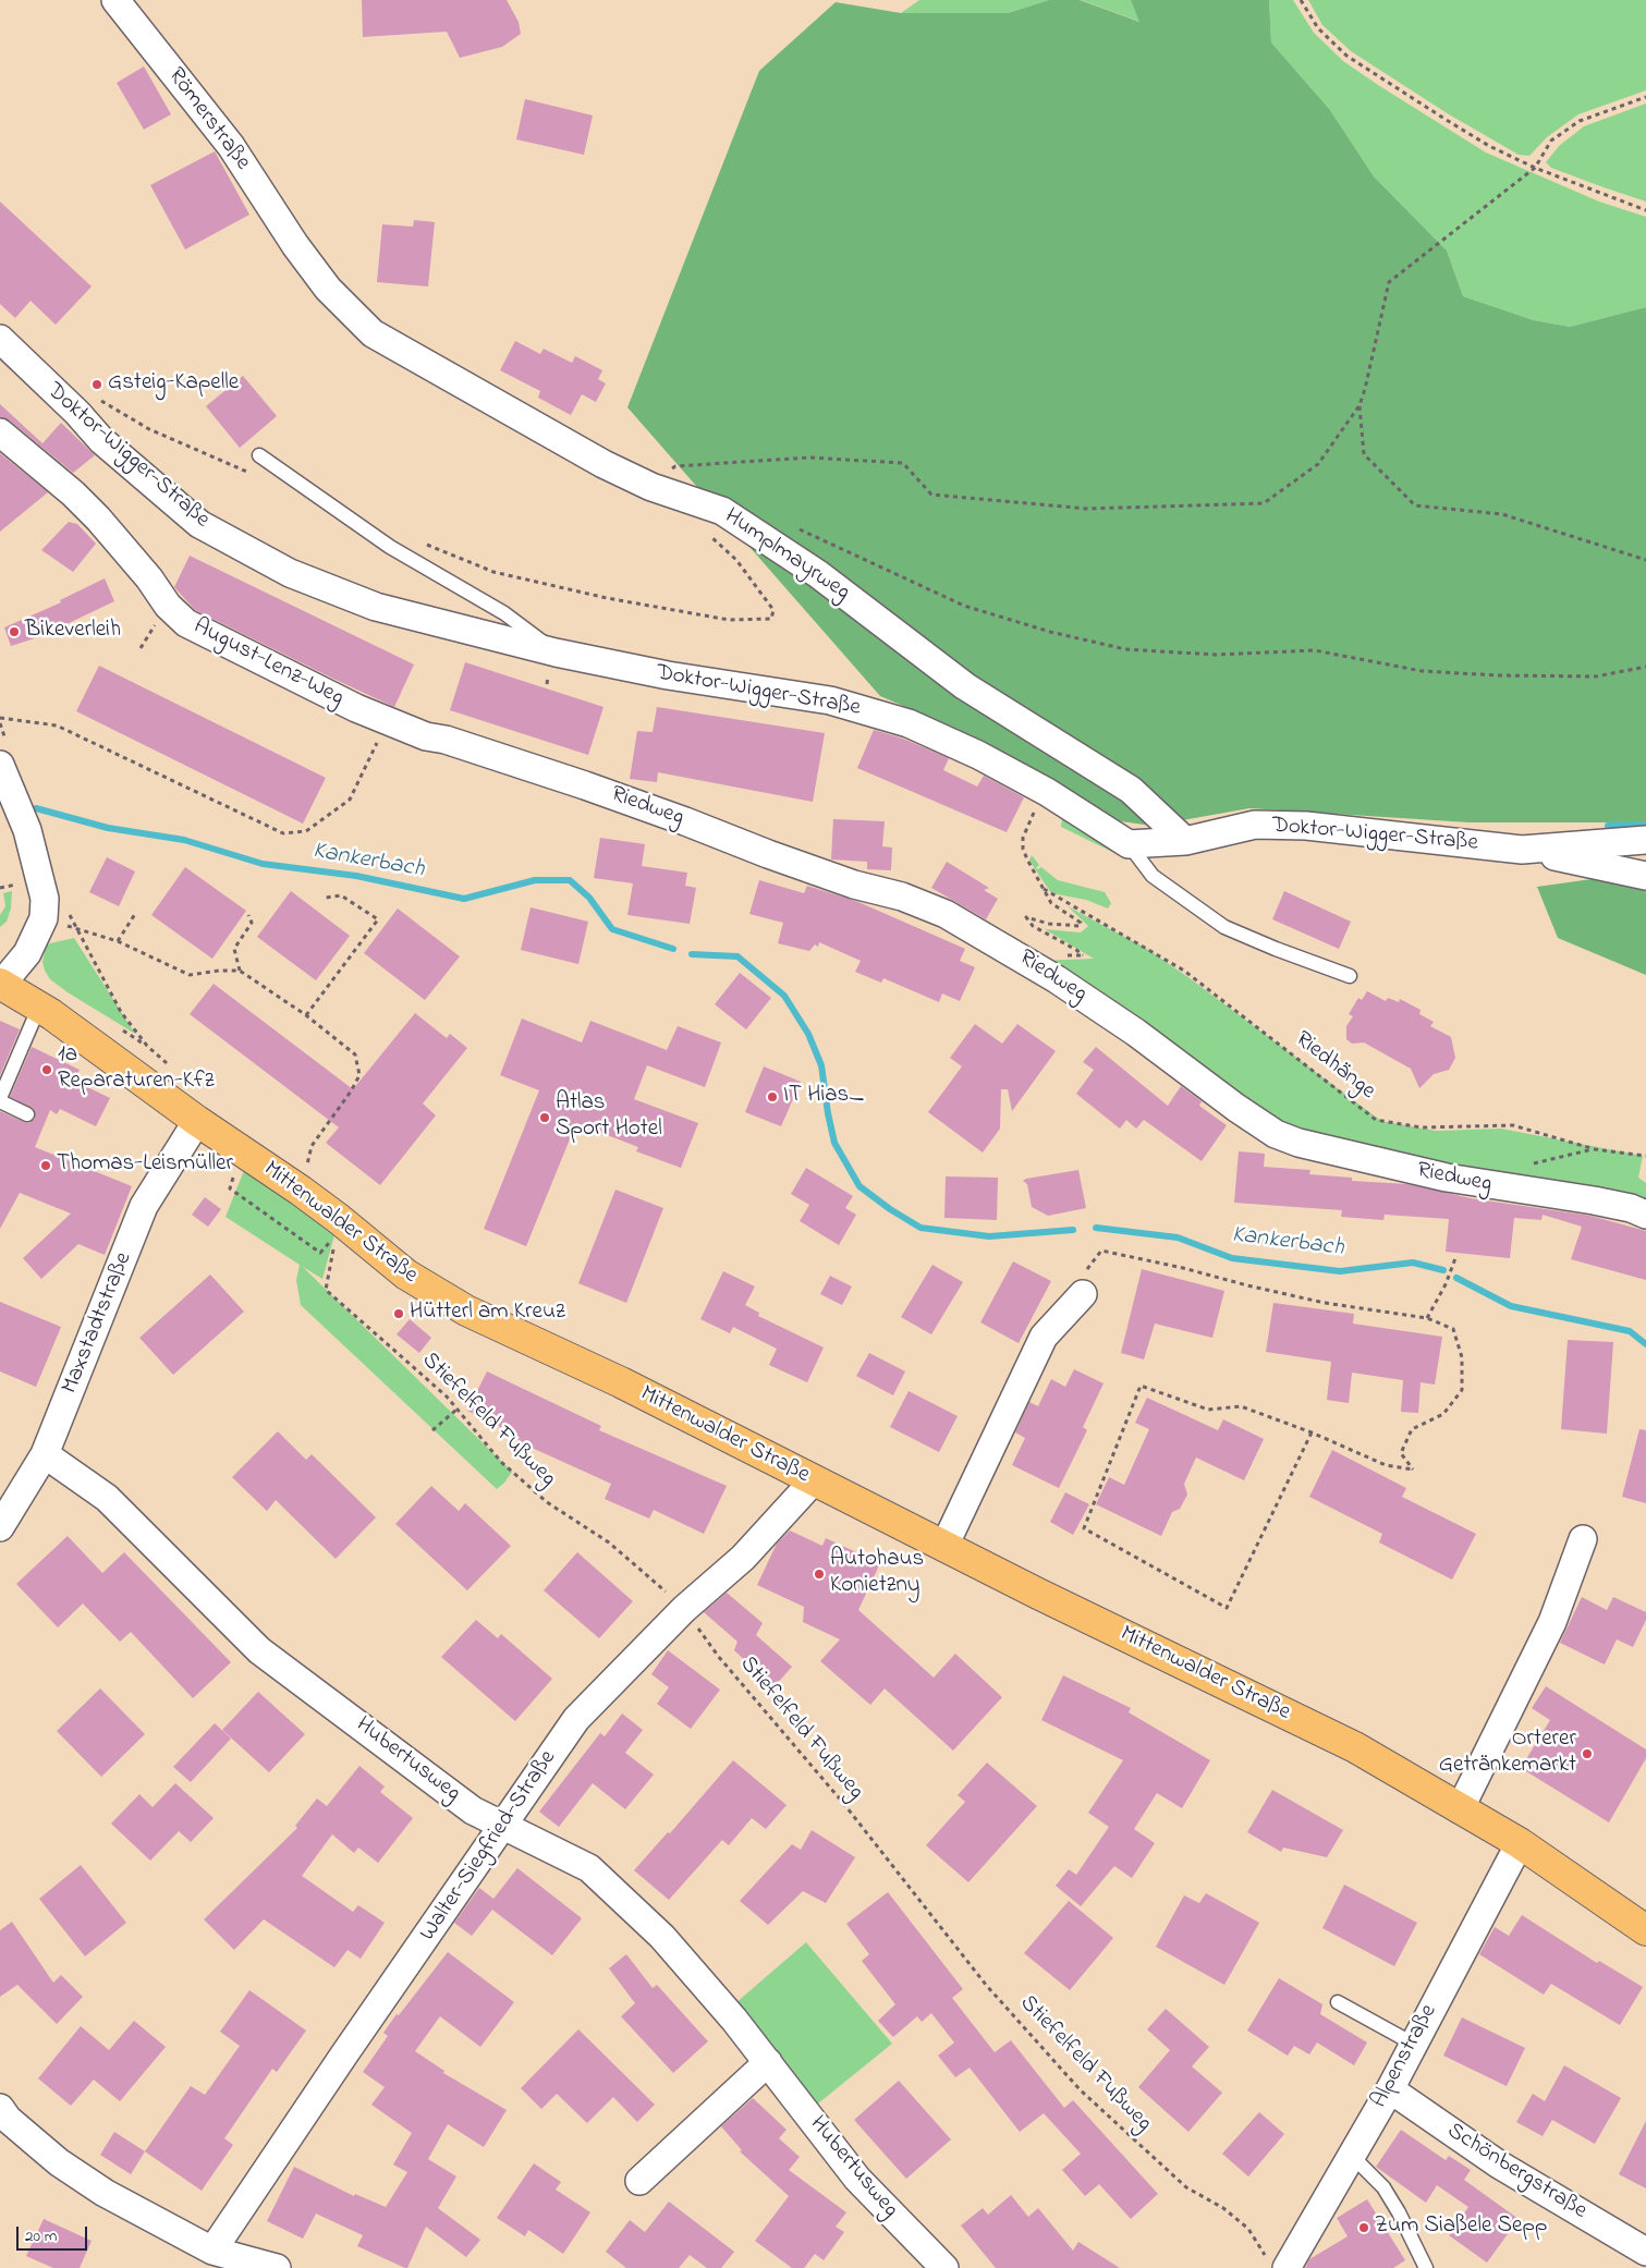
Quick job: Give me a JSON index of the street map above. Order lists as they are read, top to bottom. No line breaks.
{"streets":{"main road":["Mittenwalder Straße"],"street":["Römerstraße","Doktor-Wigger-Straße","Humplmayrweg","August-Lenz-Weg","Riedweg","Maxstadtstraße","Hubertusweg","Walter-Siegfried-Straße","Alpenstraße","Schönbergstraße"],"path":["Riedhänge","Stiefelfeld Fußweg"]},"crossings":[["Römerstraße","Humplmayrweg"],["Doktor-Wigger-Straße","Humplmayrweg"],["August-Lenz-Weg","Riedweg"],["Mittenwalder Straße","Maxstadtstraße"],["Mittenwalder Straße","Stiefelfeld Fußweg"],["Mittenwalder Straße","Walter-Siegfried-Straße"],["Mittenwalder Straße","Alpenstraße"],["Maxstadtstraße","Hubertusweg"],["Stiefelfeld Fußweg","Walter-Siegfried-Straße"],["Stiefelfeld Fußweg","Alpenstraße"],["Hubertusweg","Walter-Siegfried-Straße"],["Alpenstraße","Schönbergstraße"]],"water":["Kankerbach"],"places":["Gsteig-Kapelle","Bikeverleih","1a Reparaturen-Kfz","IT Hias_","Atlas Sport Hotel","Thomas-Leismüller","Hütterl am Kreuz","Autohaus Konietzny","Orterer Getränkemarkt","Zum Siaßele Sepp"],"scale_bar":"20 m"}
